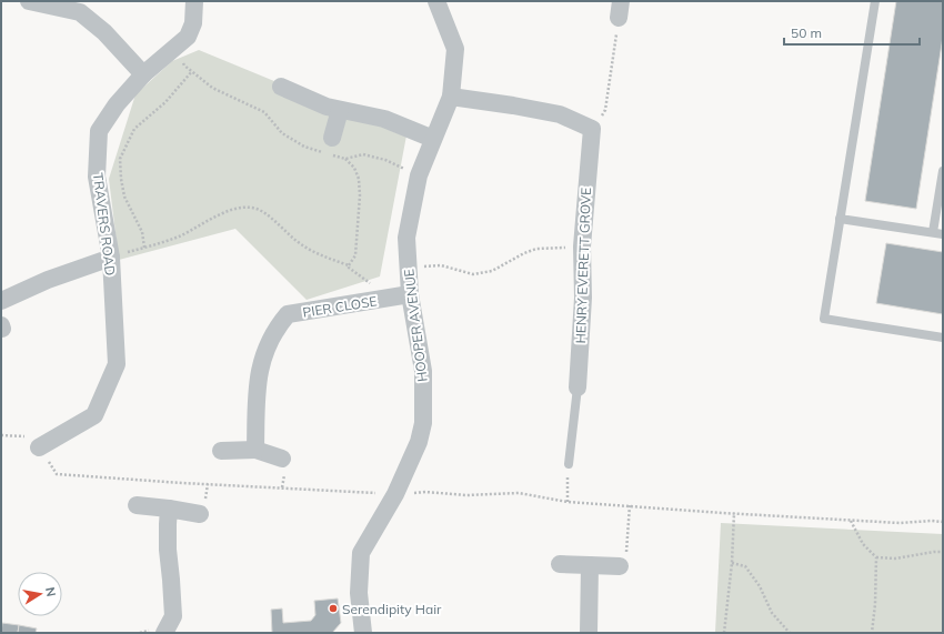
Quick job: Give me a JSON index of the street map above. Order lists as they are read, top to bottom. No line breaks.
{"streets":{"street":["TRAVERS ROAD","HENRY EVERETT GROVE","PIER CLOSE","HOOPER AVENUE"]},"crossings":[["PIER CLOSE","HOOPER AVENUE"]],"places":["Serendipity Hair"],"scale_bar":"50 m","north":"right"}
